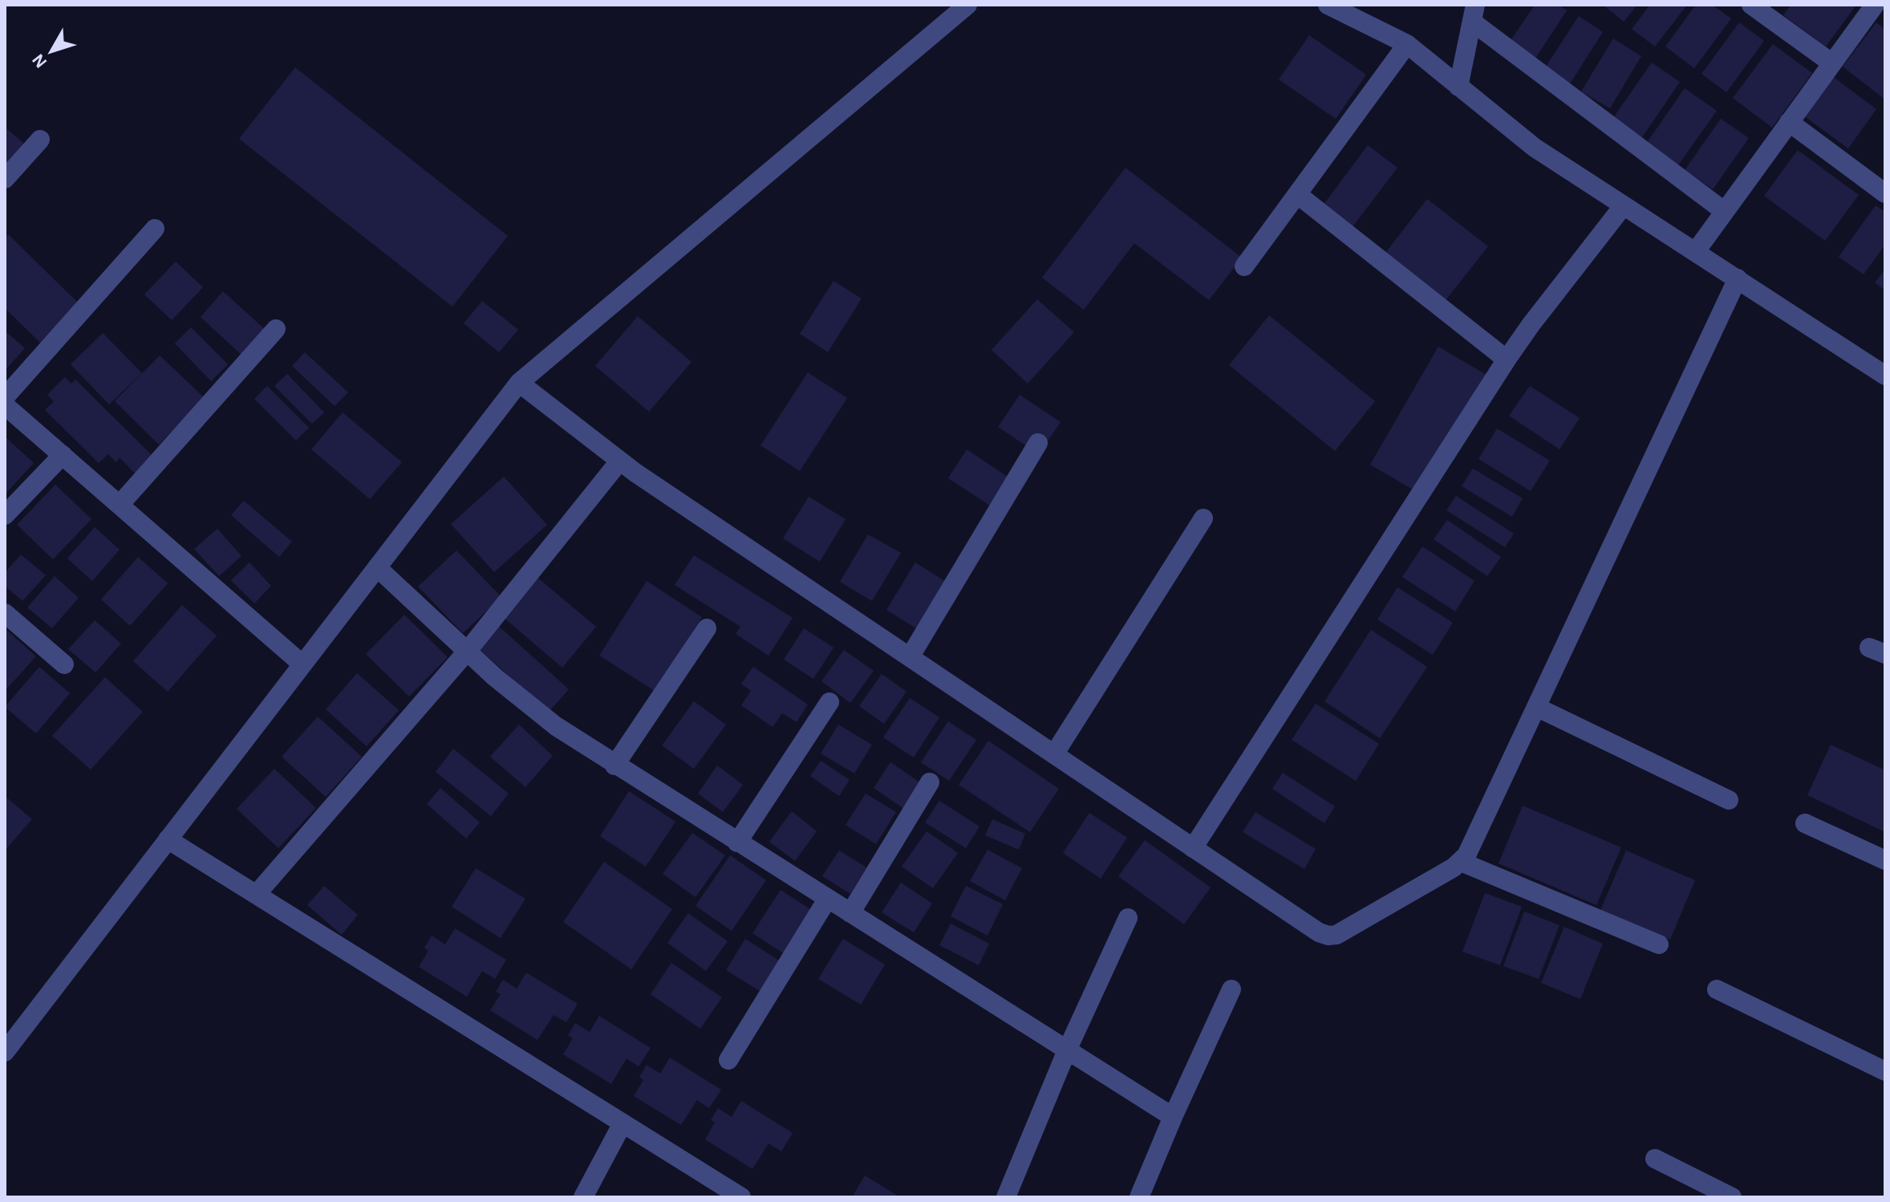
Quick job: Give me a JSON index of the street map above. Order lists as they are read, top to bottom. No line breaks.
{"north":"bottom left"}
